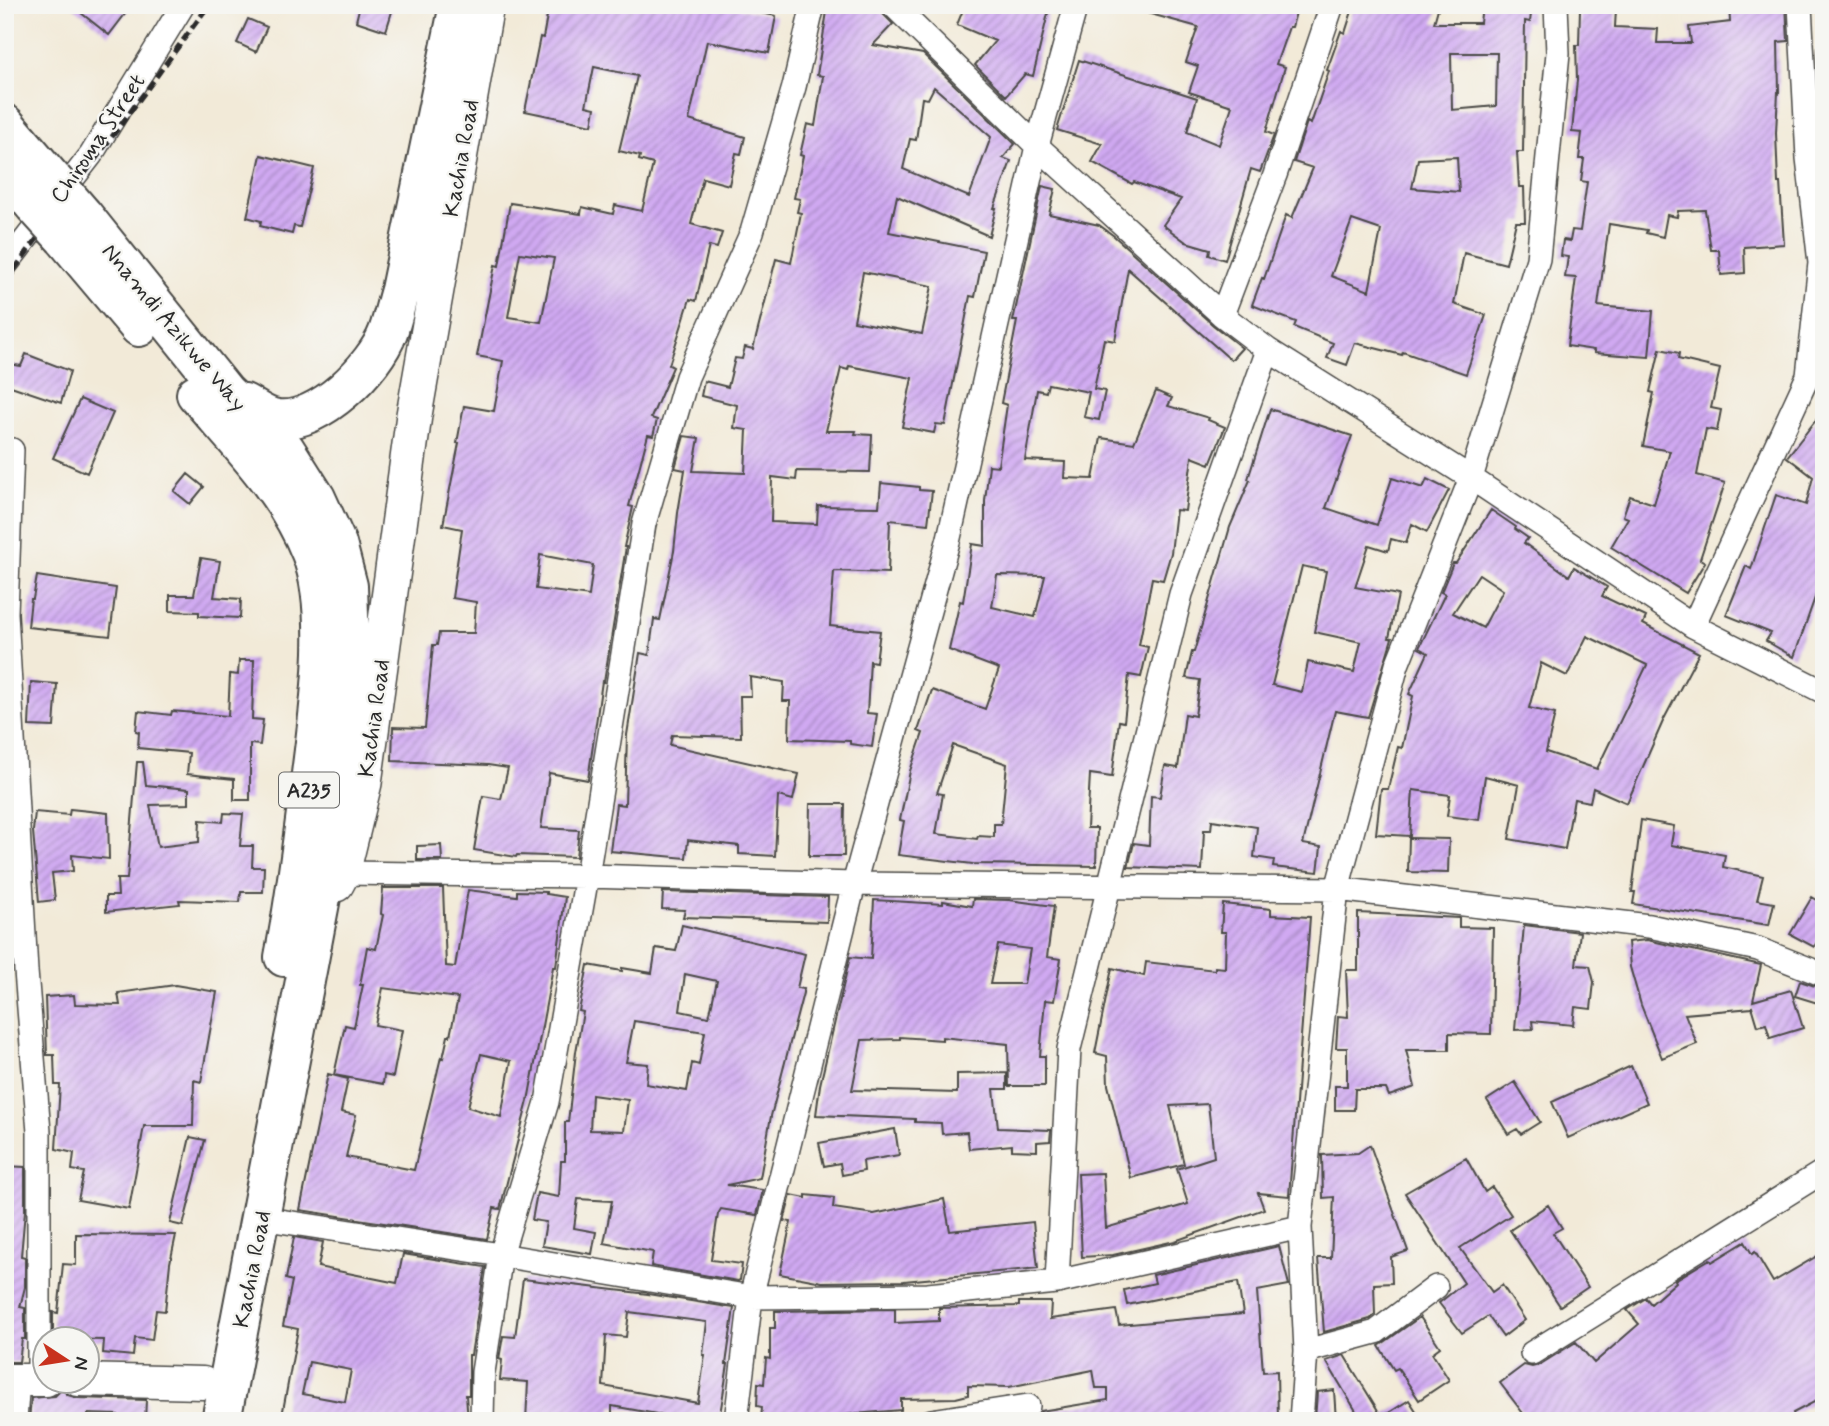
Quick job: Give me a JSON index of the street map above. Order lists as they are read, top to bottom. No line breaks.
{"streets":{"highway":["Kachia Road","Nnamdi Azikwe Way","A235"],"street":["Chiroma Street"]},"crossings":[["Kachia Road","Nnamdi Azikwe Way"]],"north":"right"}
